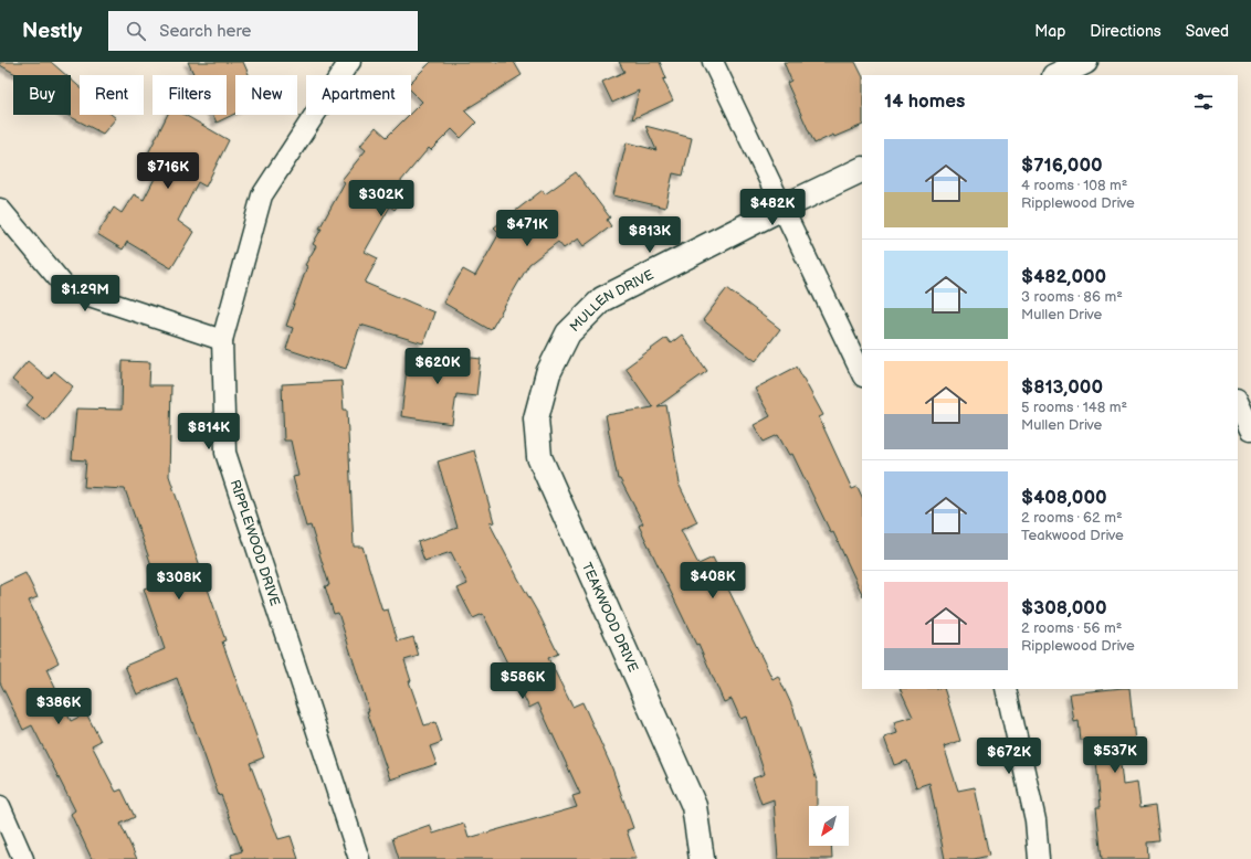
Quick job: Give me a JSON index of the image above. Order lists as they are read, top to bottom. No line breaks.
{"streets":{"street":["MULLEN DRIVE","RIPPLEWOOD DRIVE","TEAKWOOD DRIVE"]},"crossings":[["MULLEN DRIVE","TEAKWOOD DRIVE"]],"north":"bottom left","page":{"header":"Nestly","search":"Search here","nav":["Map","Directions","Saved"],"chip":["Buy","Rent","Filters","New","Apartment"],"heading":"14 homes","list":[{"name":"$716,000","note":"4 rooms · 108 m² · Ripplewood Drive"},{"name":"$482,000","note":"3 rooms · 86 m² · Mullen Drive"},{"name":"$813,000","note":"5 rooms · 148 m² · Mullen Drive"},{"name":"$408,000","note":"2 rooms · 62 m² · Teakwood Drive"},{"name":"$308,000","note":"2 rooms · 56 m² · Ripplewood Drive"}],"price":["$716K","$302K","$482K","$471K","$813K","$1.29M","$620K","$814K","$408K","$308K","$586K","$386K","$537K","$672K"]}}
